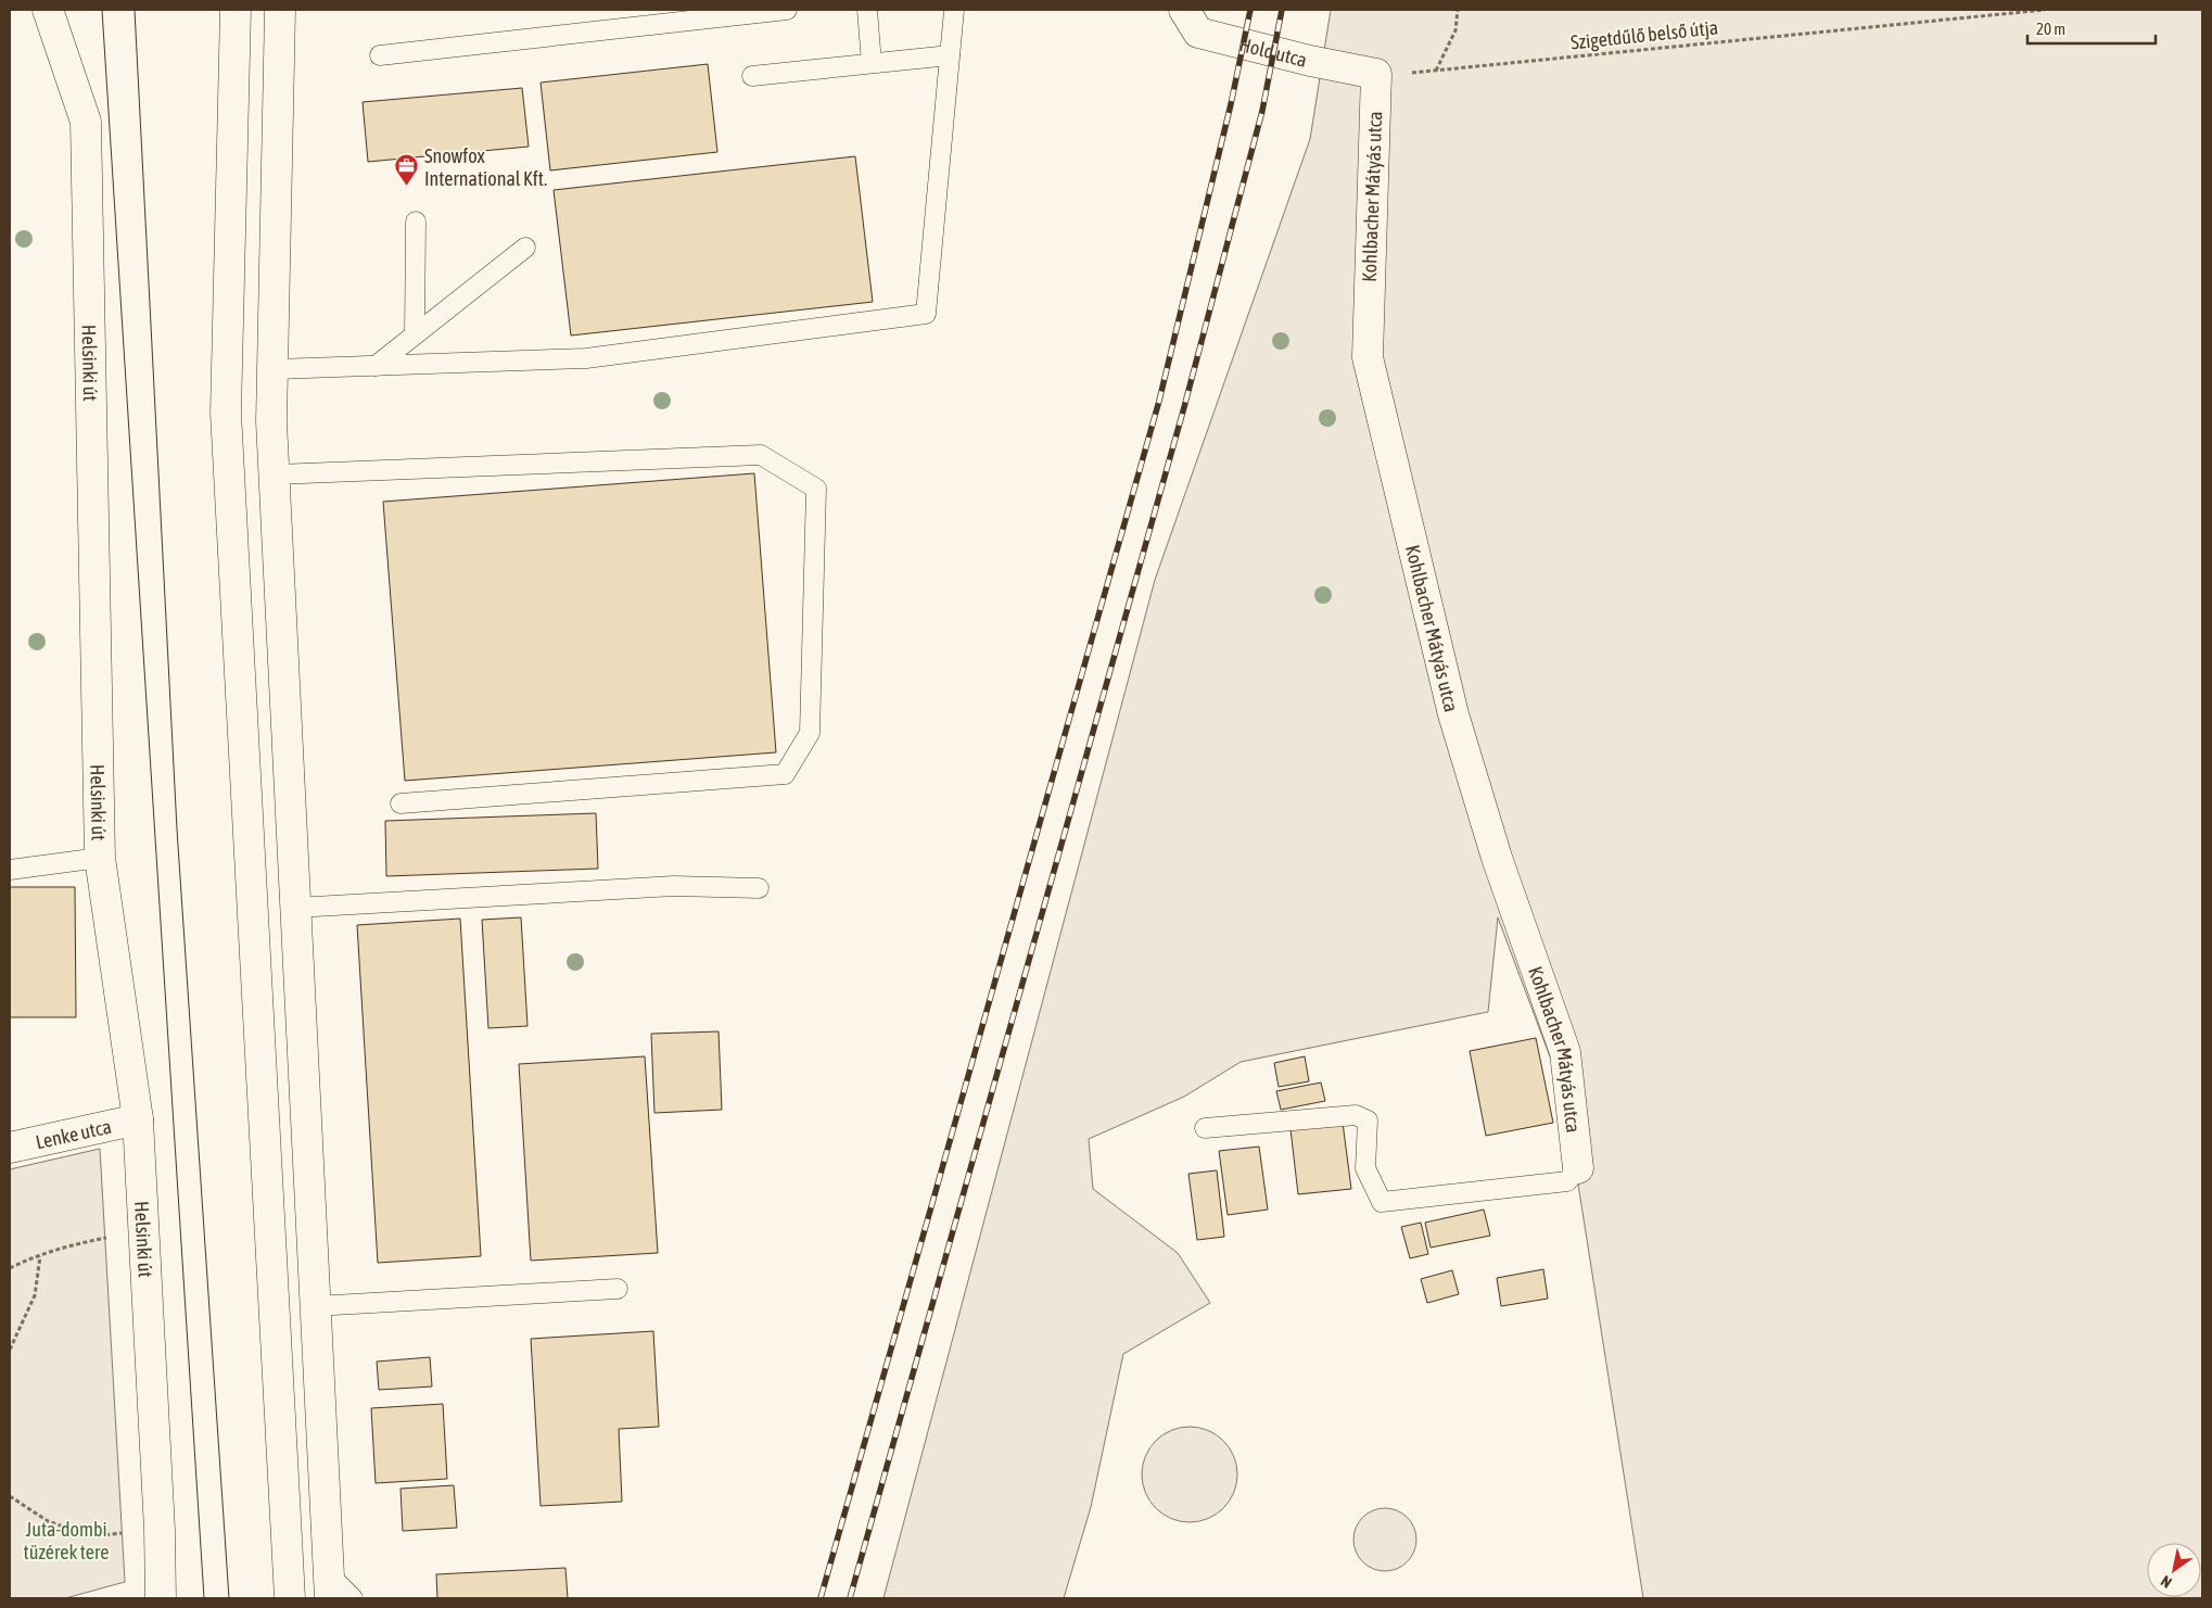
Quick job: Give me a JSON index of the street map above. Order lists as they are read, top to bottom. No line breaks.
{"streets":{"main road":["Hold utca","Kohlbacher Mátyás utca","Helsinki út","Lenke utca"],"path":["Szigetdűlő belső útja"]},"crossings":[["Szigetdűlő belső útja","Hold utca"],["Szigetdűlő belső útja","Kohlbacher Mátyás utca"],["Hold utca","Kohlbacher Mátyás utca"],["Helsinki út","Lenke utca"]],"parks":["Juta-dombi tüzérek tere"],"places":{"office":["Snowfox International Kft."]},"scale_bar":"20 m","north":"bottom left"}
